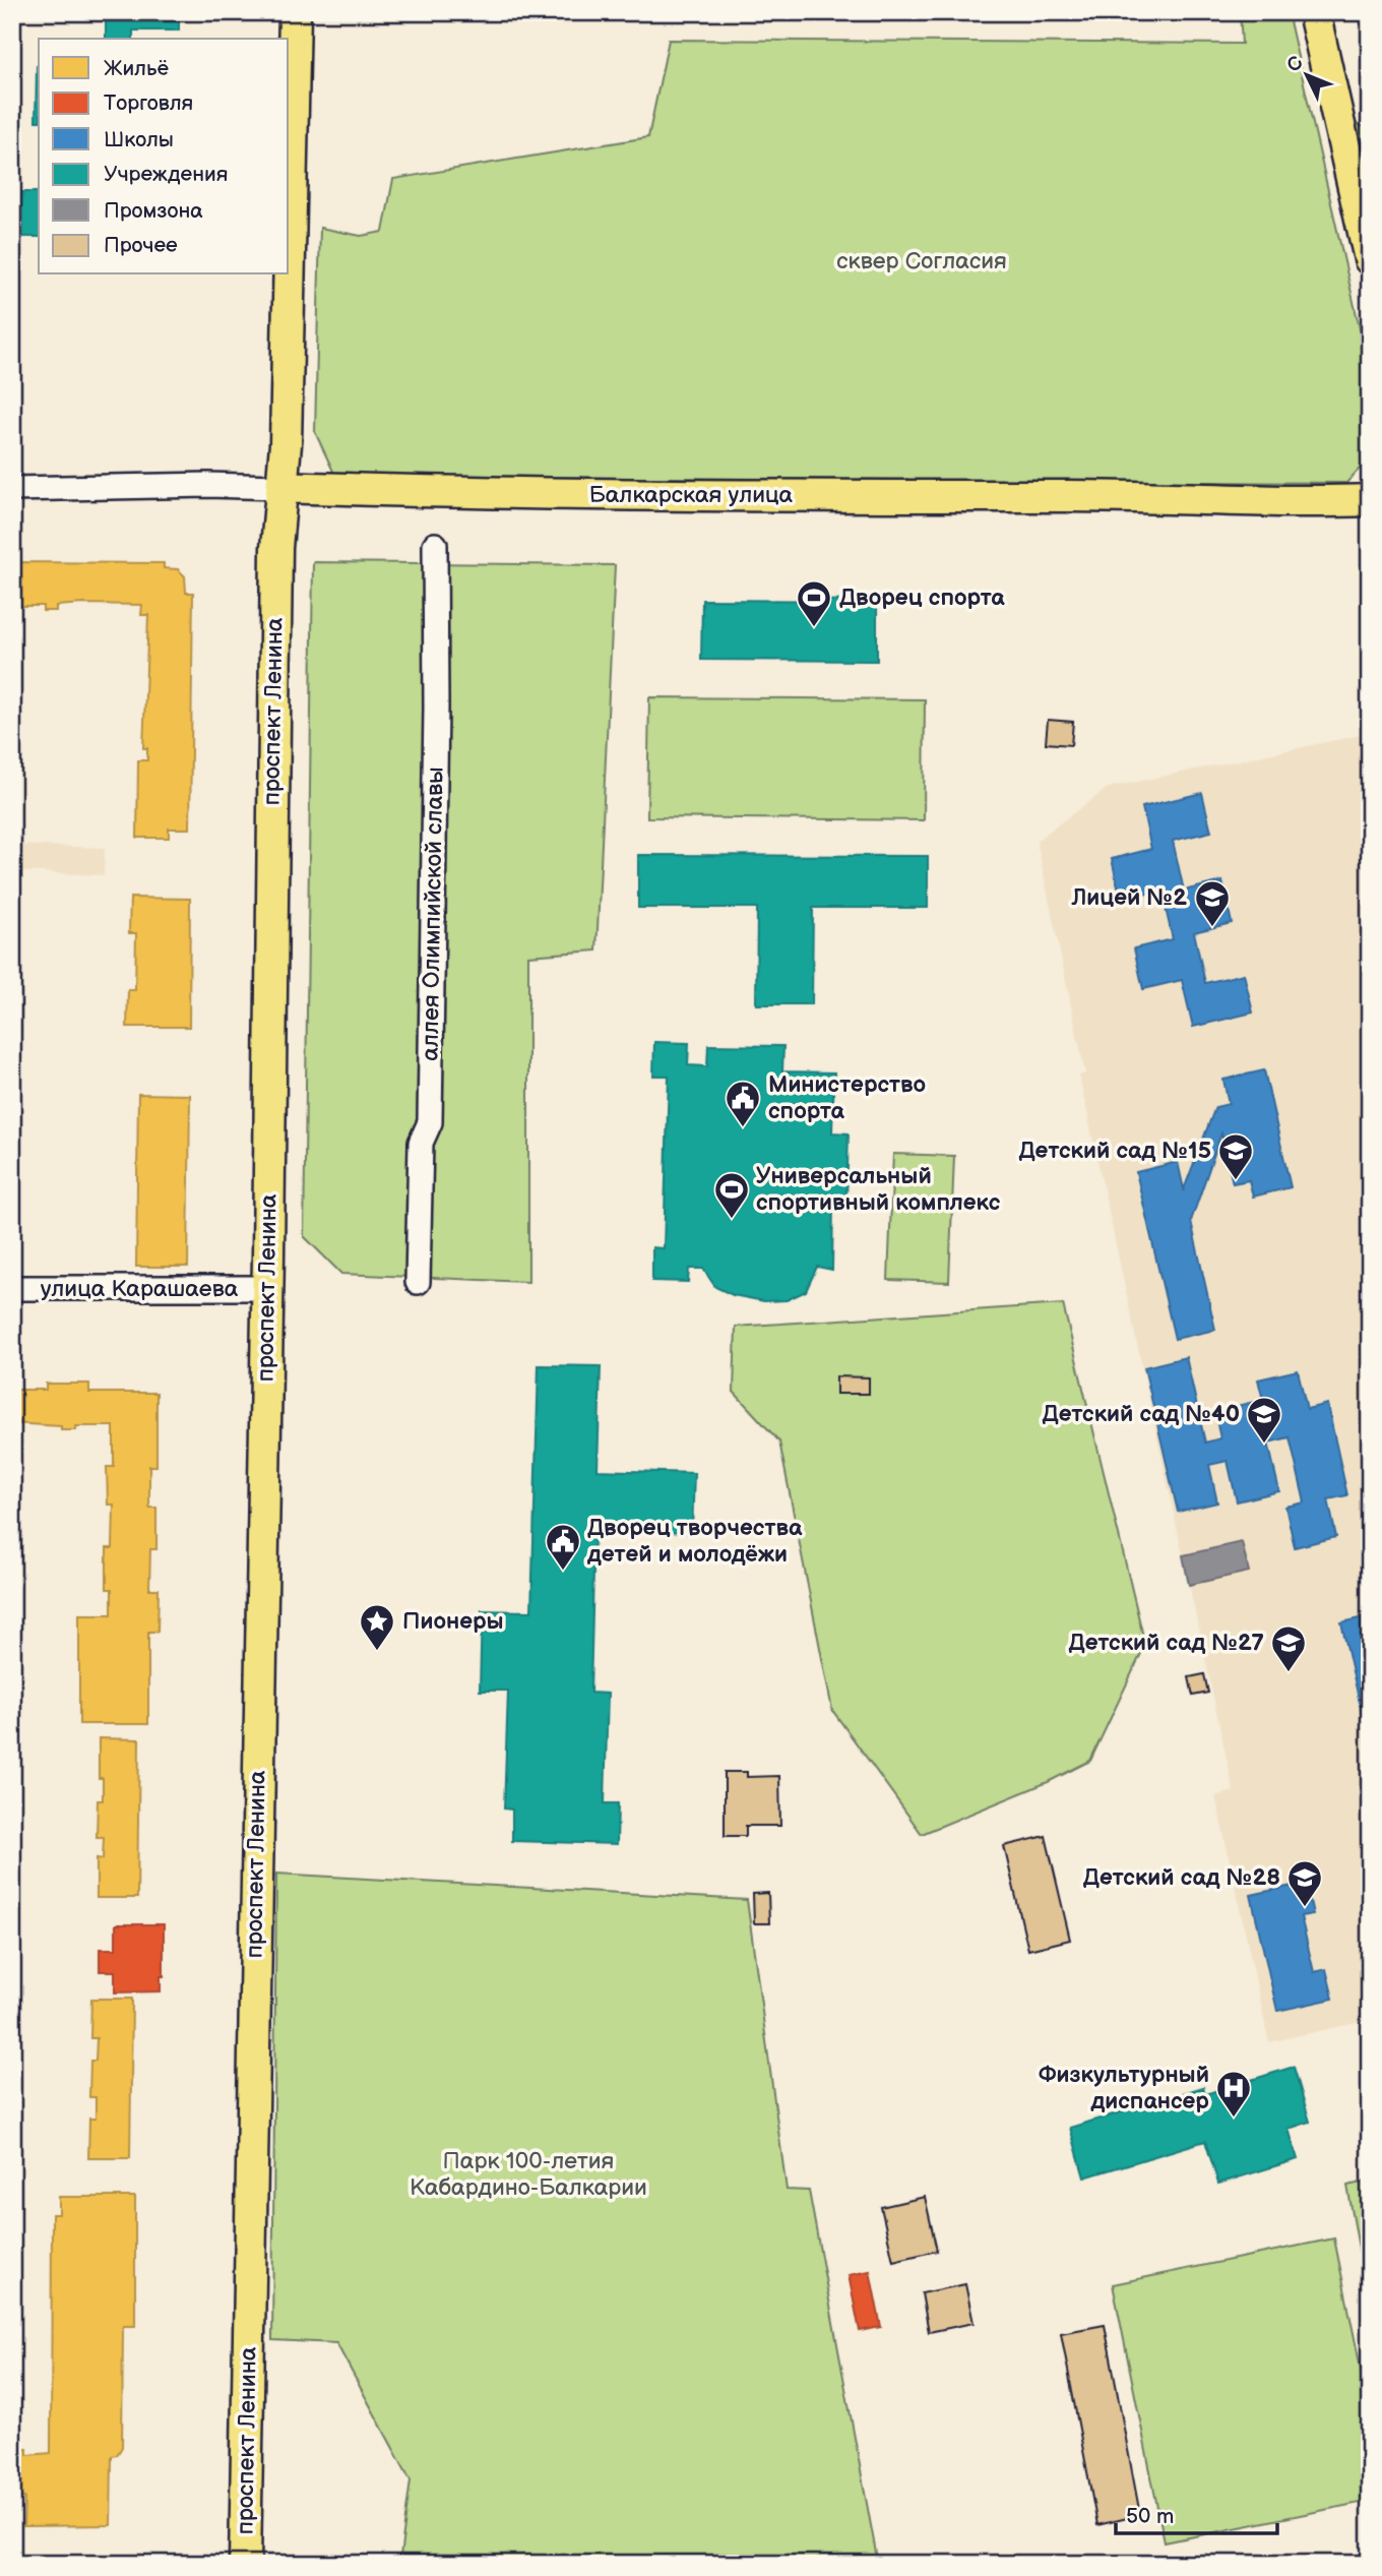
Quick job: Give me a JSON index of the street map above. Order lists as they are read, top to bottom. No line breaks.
{"streets":{"main road":["Балкарская улица","проспект Ленина"],"street":["аллея Олимпийской славы","улица Карашаева"]},"crossings":[["Балкарская улица","проспект Ленина"],["проспект Ленина","улица Карашаева"]],"parks":["сквер Согласия","Парк 100-летия Кабардино-Балкарии"],"places":{"sports":["Дворец спорта","Универсальный спортивный комплекс"],"school or university":["Лицей №2","Детский сад №15","Детский сад №40","Детский сад №27","Детский сад №28"],"public building":["Министерство спорта","Дворец творчества детей и молодёжи"],"place":["Пионеры"],"hospital":["Физкультурный диспансер"]},"legend":["Жильё","Торговля","Школы","Учреждения","Промзона","Прочее"],"scale_bar":"50 m","north":"top left"}
